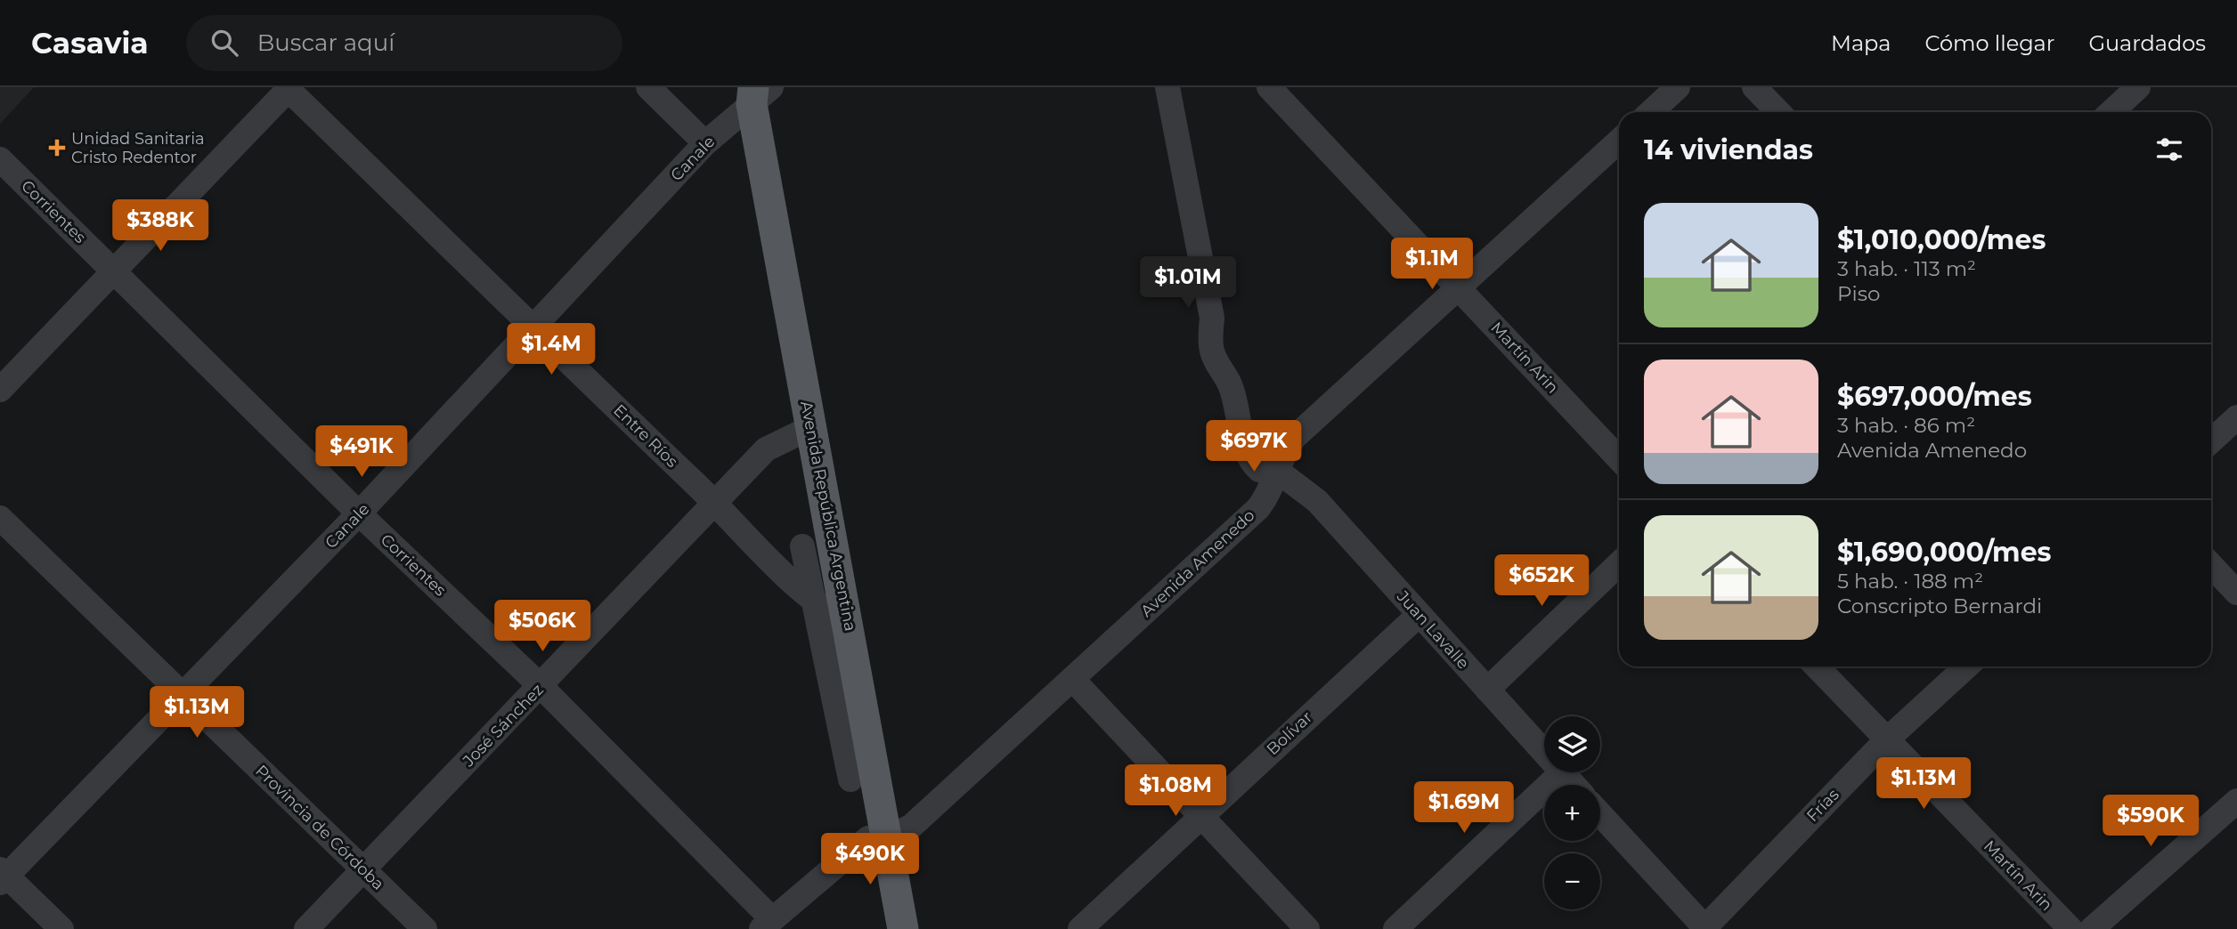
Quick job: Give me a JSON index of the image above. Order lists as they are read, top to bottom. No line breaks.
{"streets":{"main road":["Avenida República Argentina"],"street":["Canale","Corrientes","Martín Arin","Entre Ríos","Avenida Amenedo","Juan Lavalle","José Sánchez","Bolívar","Frías","Provincia de Córdoba"]},"crossings":[["Canale","Corrientes"],["Canale","Entre Ríos"],["Canale","Avenida República Argentina"],["Canale","Provincia de Córdoba"],["Corrientes","Avenida Amenedo"],["Corrientes","José Sánchez"],["Martín Arin","Avenida Amenedo"],["Martín Arin","Frías"],["Entre Ríos","Avenida República Argentina"],["Entre Ríos","José Sánchez"],["Avenida República Argentina","Avenida Amenedo"],["Avenida República Argentina","José Sánchez"],["Avenida Amenedo","Juan Lavalle"],["Juan Lavalle","Bolívar"],["José Sánchez","Provincia de Córdoba"]],"places":{"health":["Unidad Sanitaria Cristo Redentor"]},"page":{"header":"Casavia","search":"Buscar aquí","nav":["Mapa","Cómo llegar","Guardados"],"heading":"14 viviendas","list":[{"name":"$1,010,000/mes","note":"3 hab. · 113 m² · Piso"},{"name":"$697,000/mes","note":"3 hab. · 86 m² · Avenida Amenedo"},{"name":"$1,690,000/mes","note":"5 hab. · 188 m² · Conscripto Bernardi"}],"price":["$388K","$1.1M","$1.01M","$1.4M","$697K","$491K","$652K","$506K","$1.13M","$1.13M","$1.08M","$1.69M","$590K","$490K"],"map_buttons":["+","−"]}}
